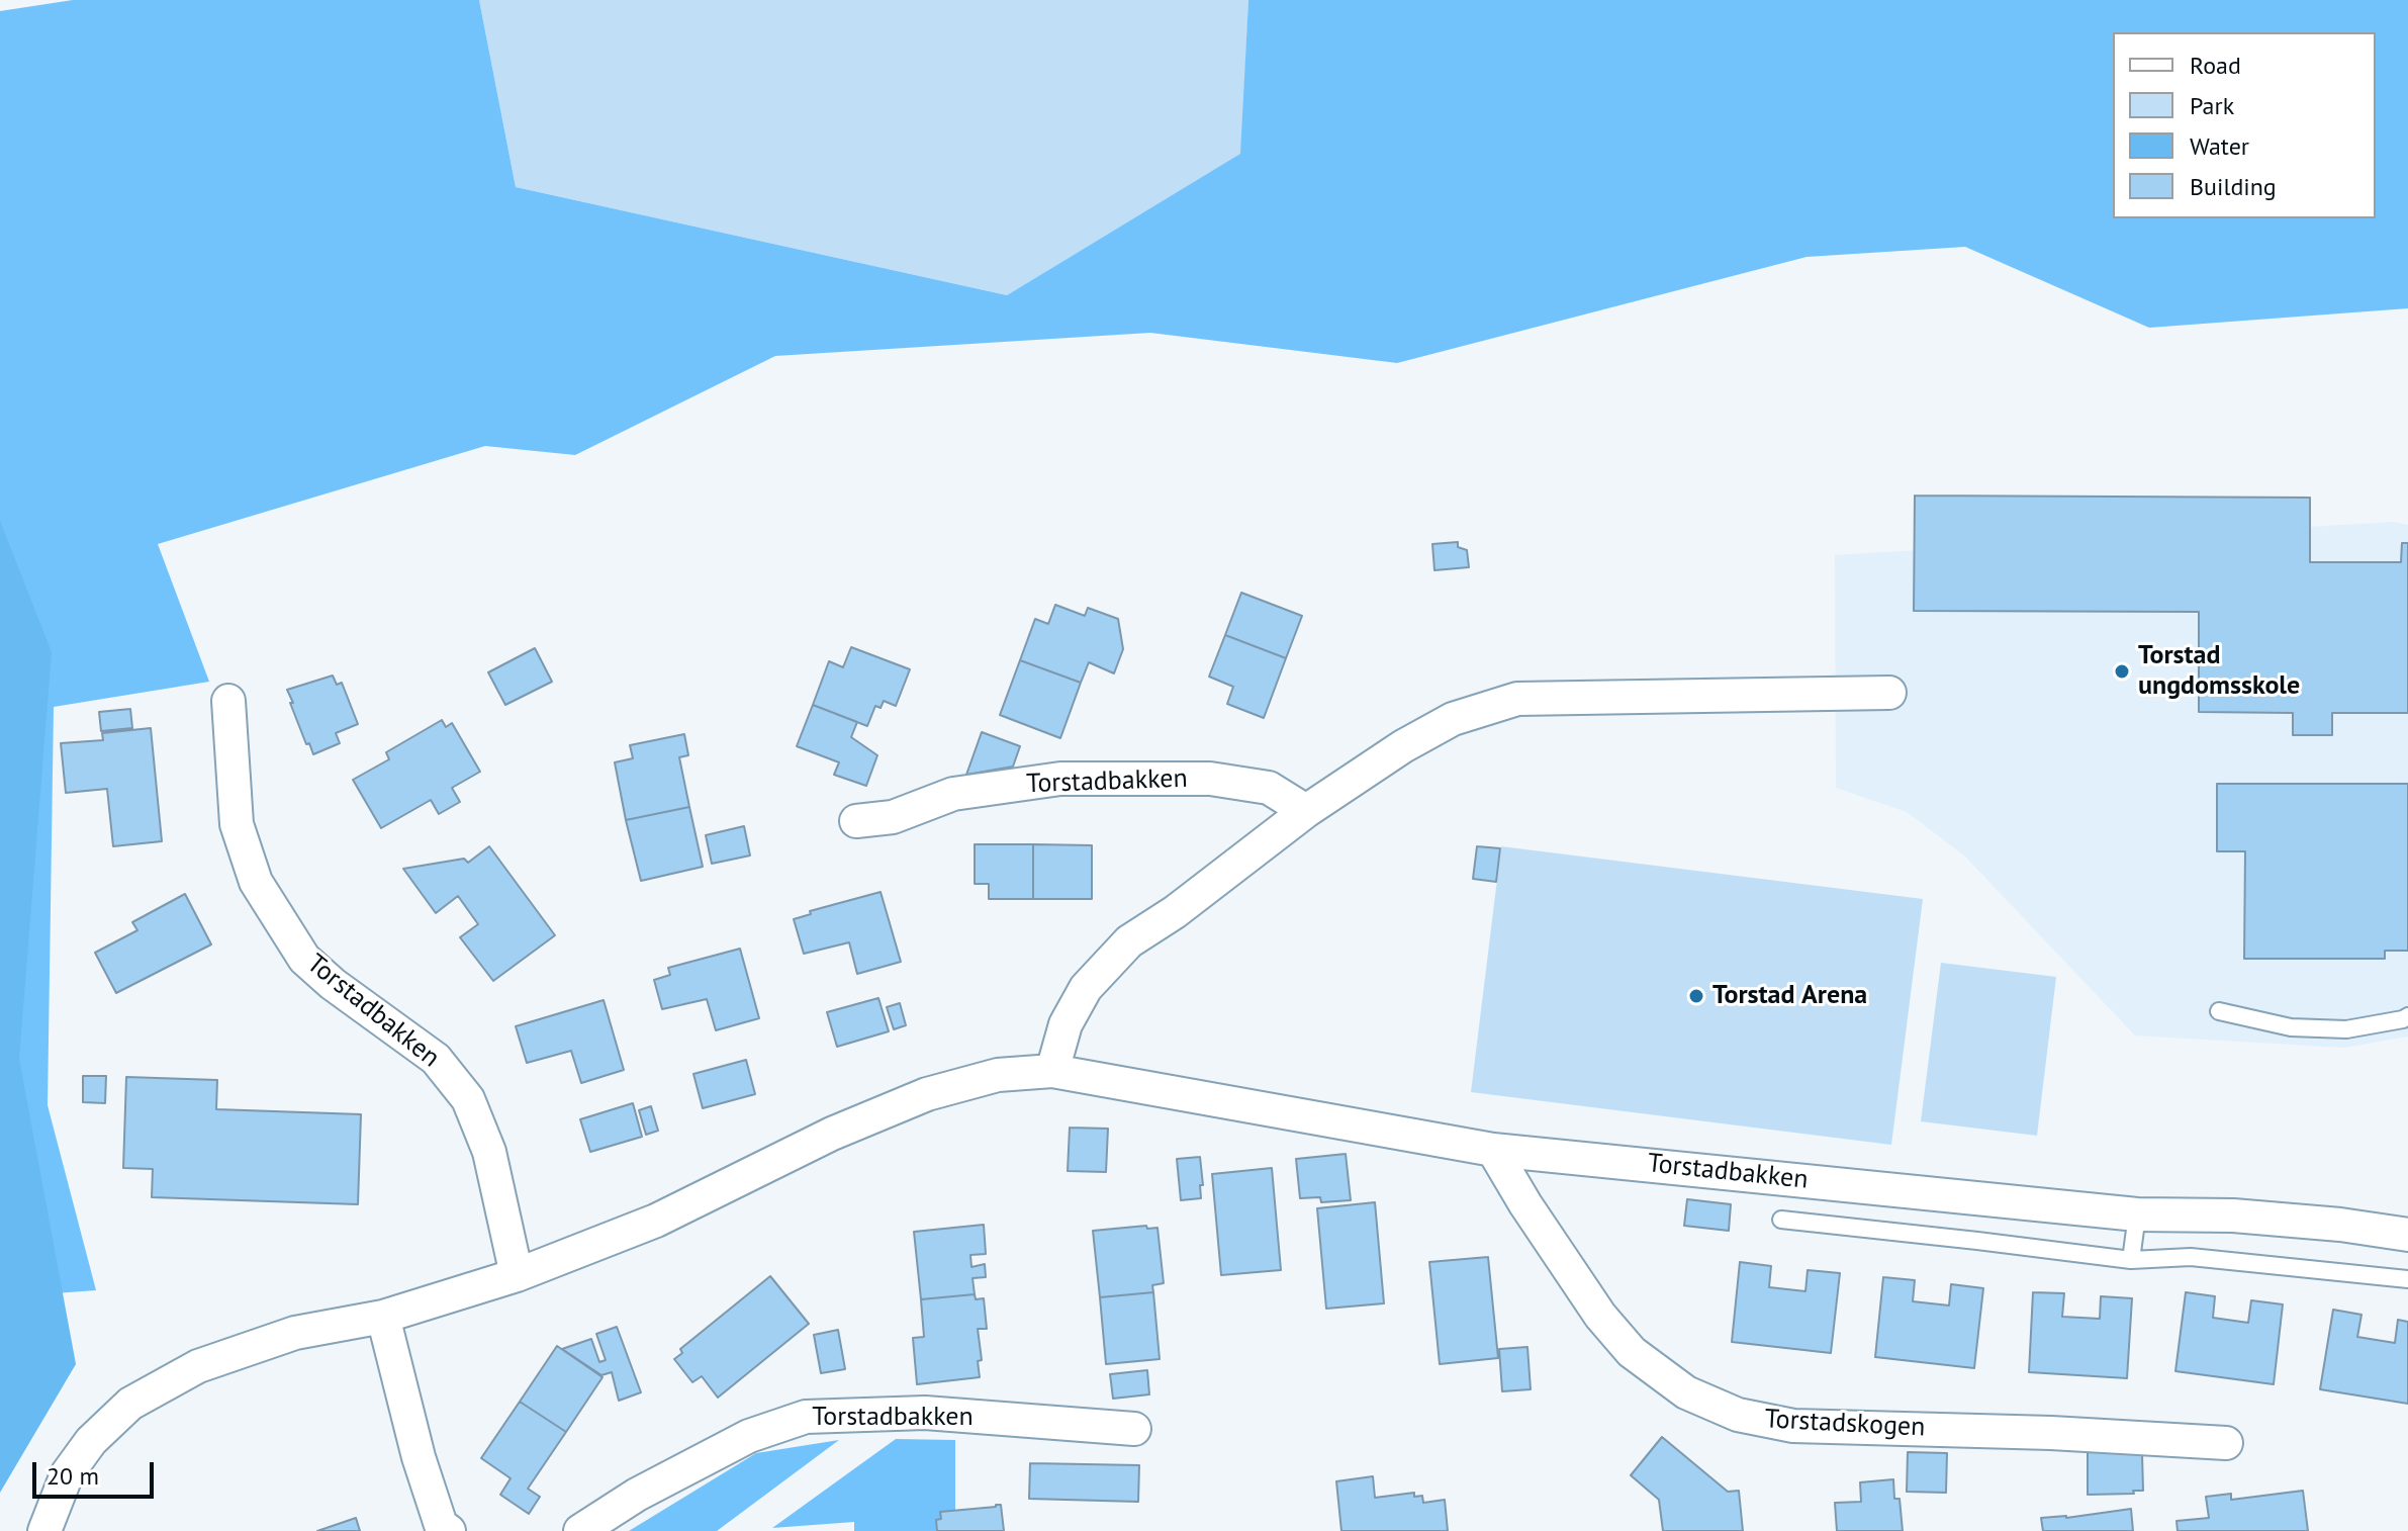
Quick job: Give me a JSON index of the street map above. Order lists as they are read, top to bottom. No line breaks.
{"streets":{"street":["Torstadbakken","Torstadskogen"]},"crossings":[["Torstadbakken","Torstadskogen"]],"places":["Torstad ungdomsskole","Torstad Arena"],"legend":["Road","Park","Water","Building"],"scale_bar":"20 m"}
